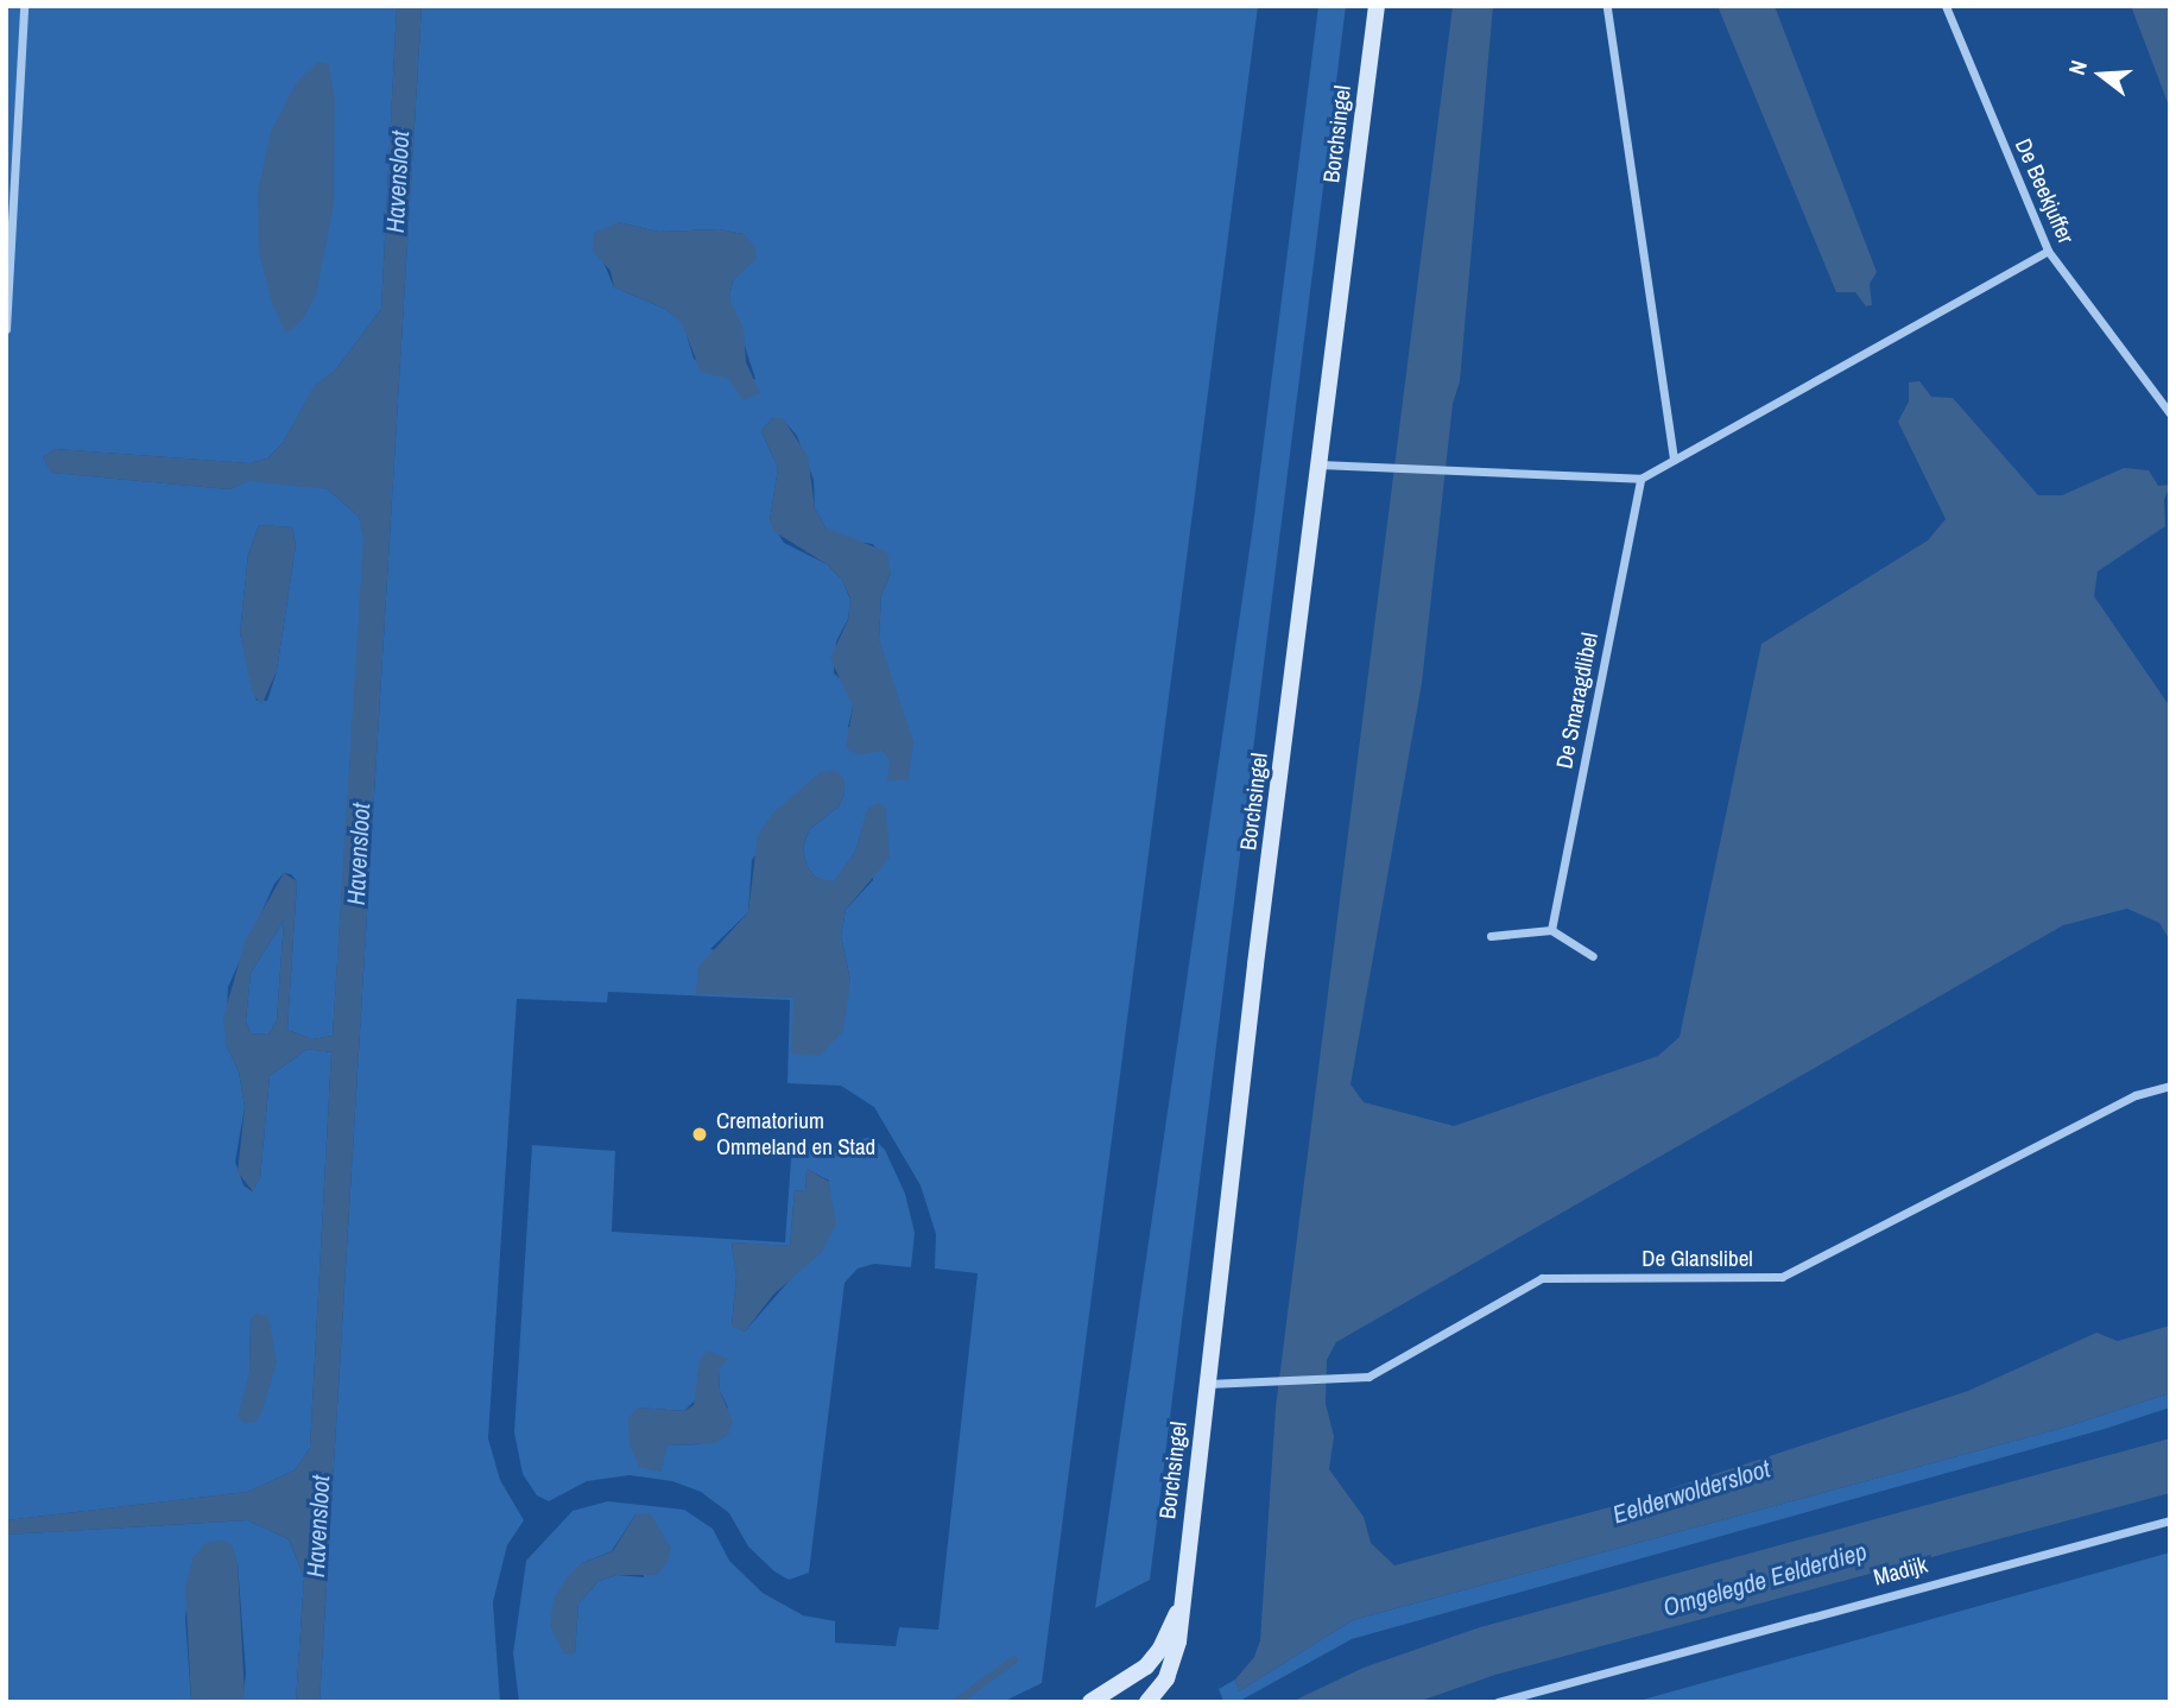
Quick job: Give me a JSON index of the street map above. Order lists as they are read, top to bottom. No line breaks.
{"streets":{"main road":["Borchsingel"],"street":["De Beekjuffer","De Smaragdlibel","De Glanslibel","Madijk"]},"crossings":[["Borchsingel","De Glanslibel"]],"water":["Havensloot","Eelderwoldersloot","Omgelegde Eelderdiep"],"places":["Crematorium Ommeland en Stad"],"north":"left"}
